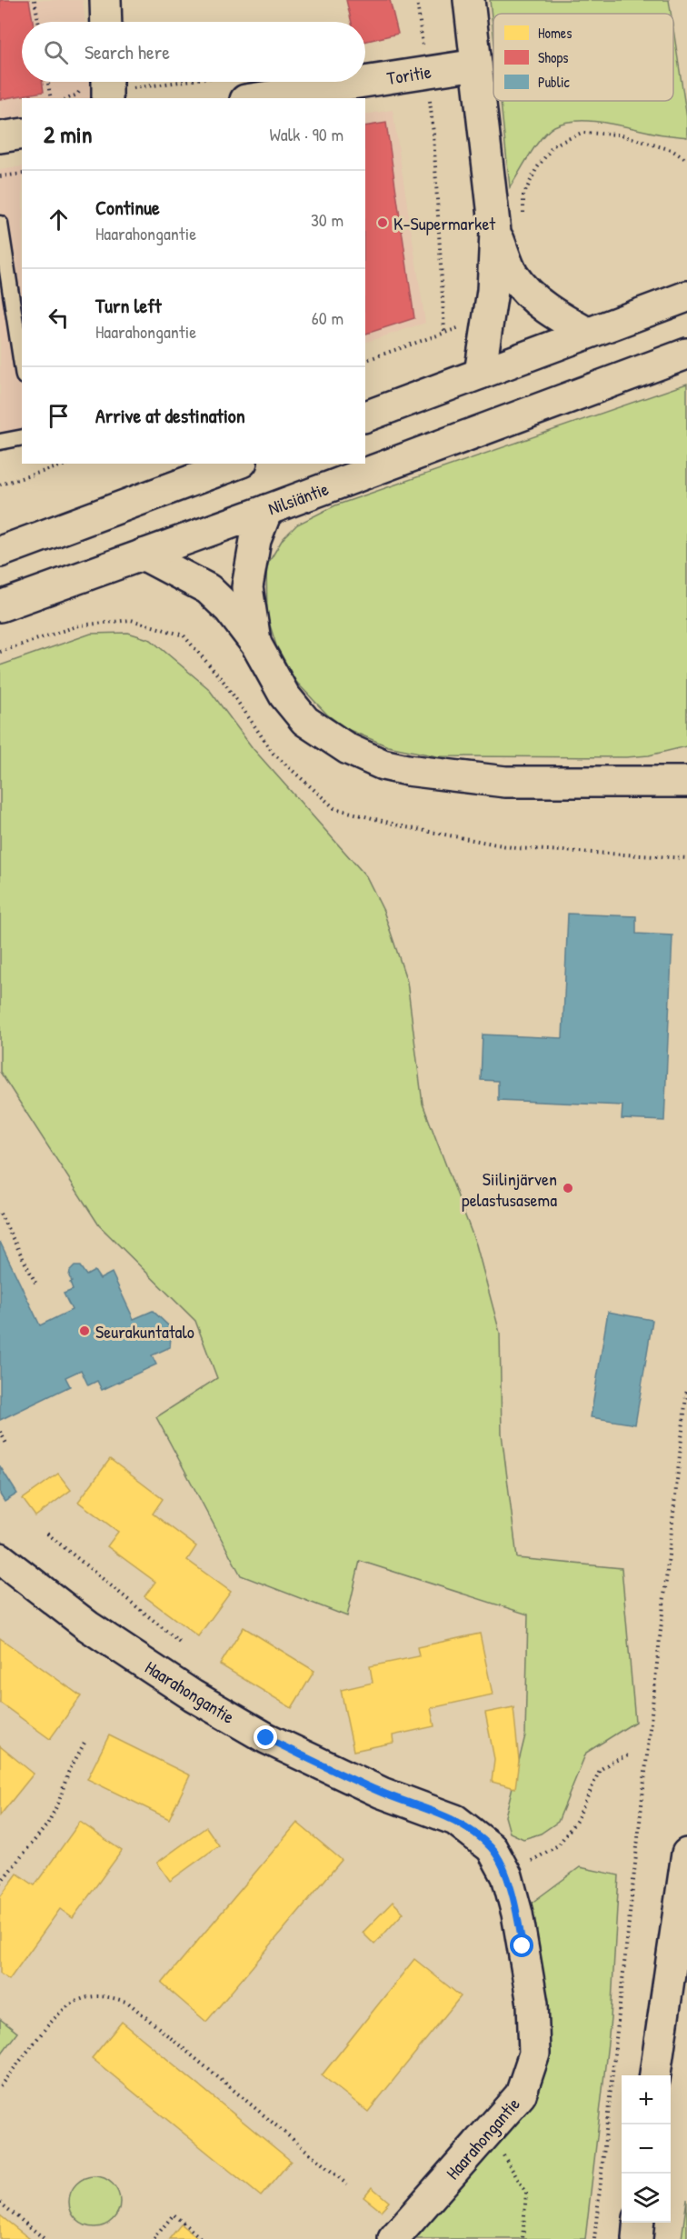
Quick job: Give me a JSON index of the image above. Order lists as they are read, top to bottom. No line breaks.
{"streets":{"main road":["Toritie","Nilsiäntie","Haarahongantie"]},"places":["K-Supermarket","Siilinjärven pelastusasema","Seurakuntatalo"],"legend":["Homes","Shops","Public"],"page":{"search":"Search here","heading":["2 min","Walk · 90 m"],"list":[["Continue","Haarahongantie","30 m"],["Turn left","Haarahongantie","60 m"],"Arrive at destination"],"map_buttons":["+","−"]}}
